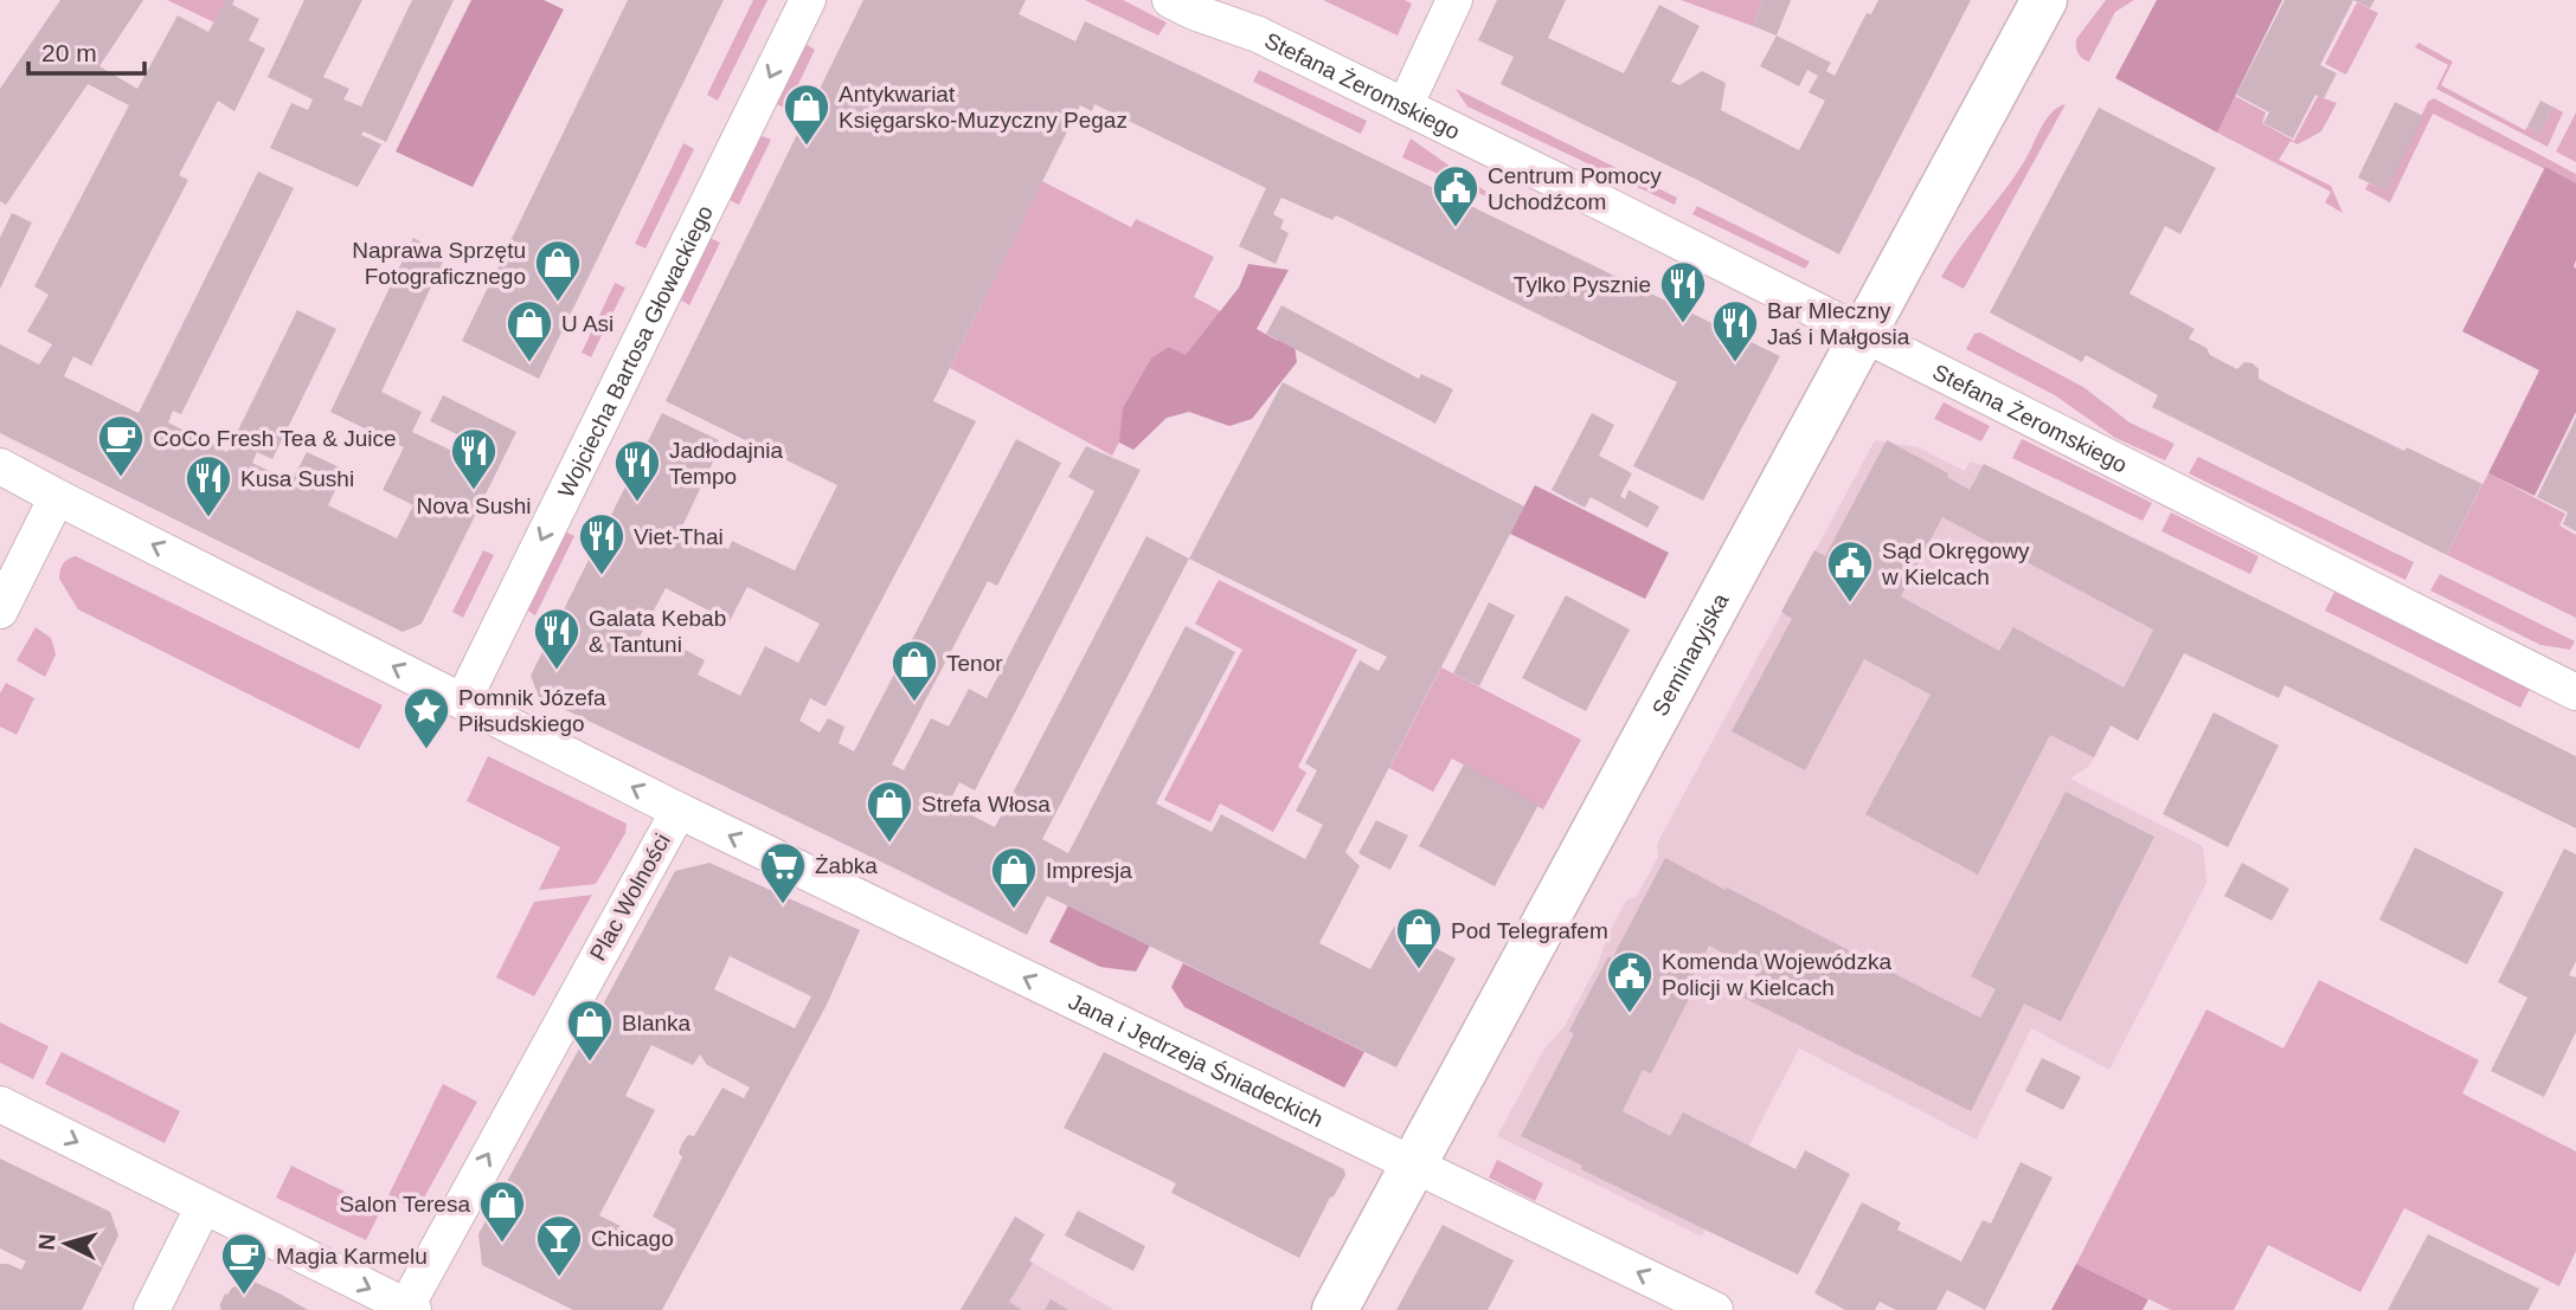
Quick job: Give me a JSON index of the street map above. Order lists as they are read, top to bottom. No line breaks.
{"streets":{"street":["Stefana Żeromskiego","Wojciecha Bartosa Głowackiego","Seminaryjska","Plac Wolności","Jana i Jędrzeja Śniadeckich"]},"crossings":[["Stefana Żeromskiego","Seminaryjska"],["Wojciecha Bartosa Głowackiego","Plac Wolności"],["Seminaryjska","Jana i Jędrzeja Śniadeckich"],["Plac Wolności","Jana i Jędrzeja Śniadeckich"]],"one_way":["Wojciecha Bartosa Głowackiego","Jana i Jędrzeja Śniadeckich"],"places":{"shop":["Antykwariat Księgarsko-Muzyczny Pegaz","Naprawa Sprzętu Fotograficznego","U Asi","Tenor","Strefa Włosa","Impresja","Pod Telegrafem","Blanka","Salon Teresa"],"public building":["Centrum Pomocy Uchodźcom","Sąd Okręgowy w Kielcach","Komenda Wojewódzka Policji w Kielcach"],"restaurant":["Tylko Pysznie","Bar Mleczny Jaś i Małgosia","Nova Sushi","Jadłodajnia Tempo","Kusa Sushi","Viet-Thai","Galata Kebab & Tantuni"],"cafe":["CoCo Fresh Tea & Juice","Magia Karmelu"],"place":["Pomnik Józefa Piłsudskiego"],"supermarket":["Żabka"],"bar":["Chicago"]},"scale_bar":"20 m","north":"left"}
